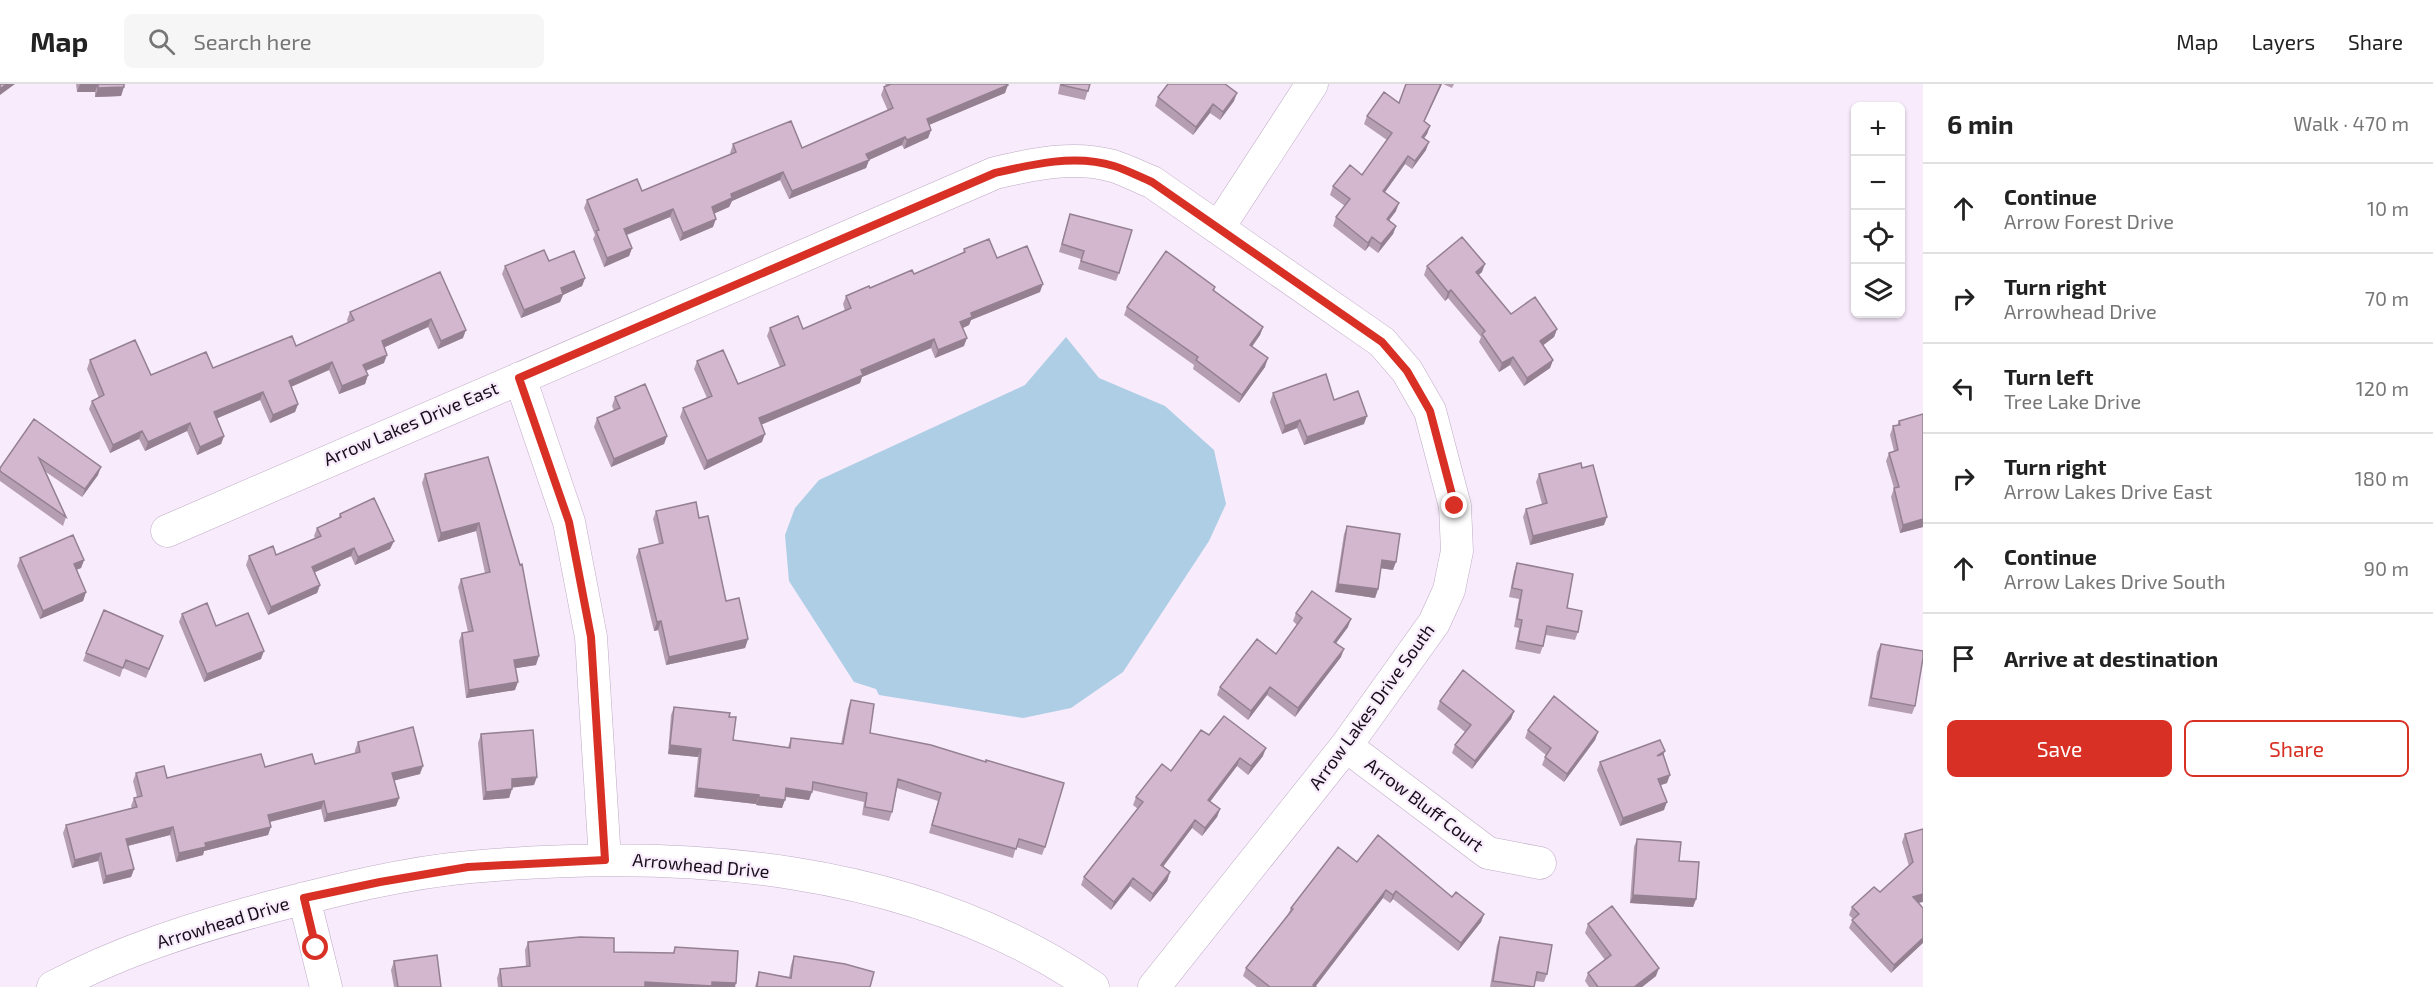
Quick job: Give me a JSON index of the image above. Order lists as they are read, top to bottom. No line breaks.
{"streets":{"street":["Arrow Lakes Drive East","Arrow Lakes Drive South","Arrow Bluff Court","Arrowhead Drive"]},"crossings":[["Arrow Lakes Drive East","Arrow Lakes Drive South"],["Arrow Lakes Drive South","Arrow Bluff Court"]],"page":{"header":"Map","search":"Search here","nav":["Map","Layers","Share"],"heading":["6 min","Walk · 470 m"],"map_buttons":["+","−"],"list":[["Continue","Arrow Forest Drive","10 m"],["Turn right","Arrowhead Drive","70 m"],["Turn left","Tree Lake Drive","120 m"],["Turn right","Arrow Lakes Drive East","180 m"],["Continue","Arrow Lakes Drive South","90 m"],"Arrive at destination"],"buttons":["Save","Share"]}}
